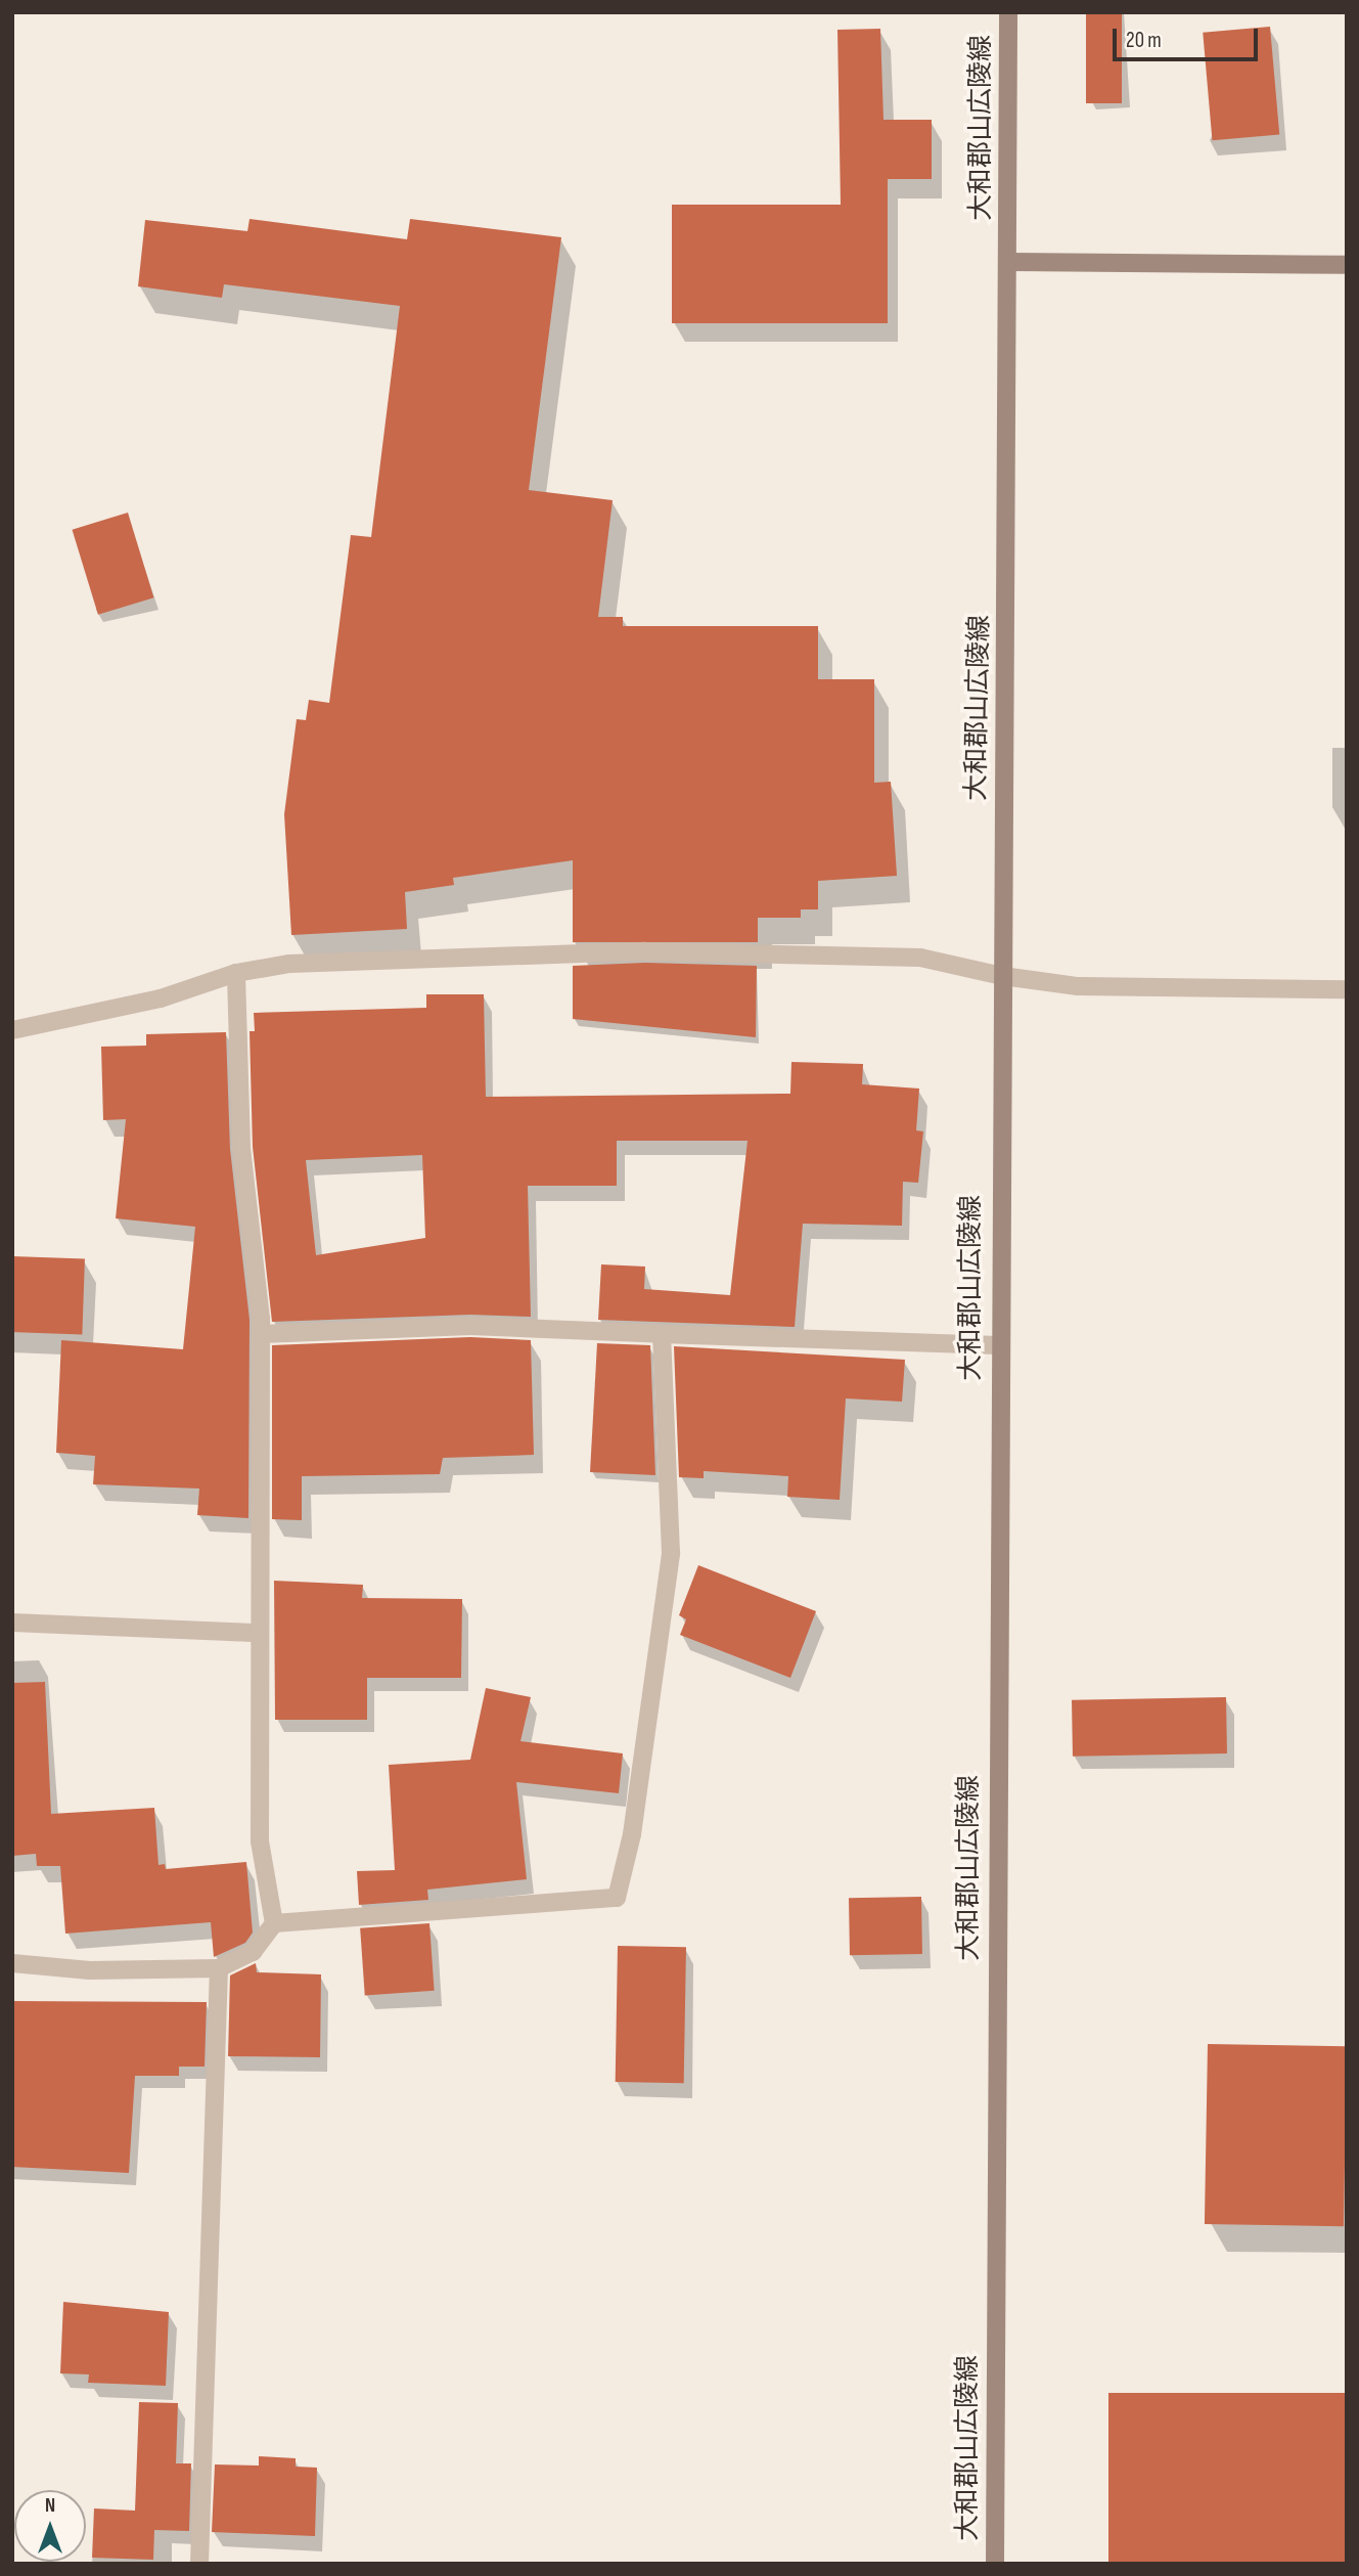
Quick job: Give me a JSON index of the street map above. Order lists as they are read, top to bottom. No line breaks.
{"streets":{"main road":["大和郡山広陵線"]},"scale_bar":"20 m","north":"top"}
